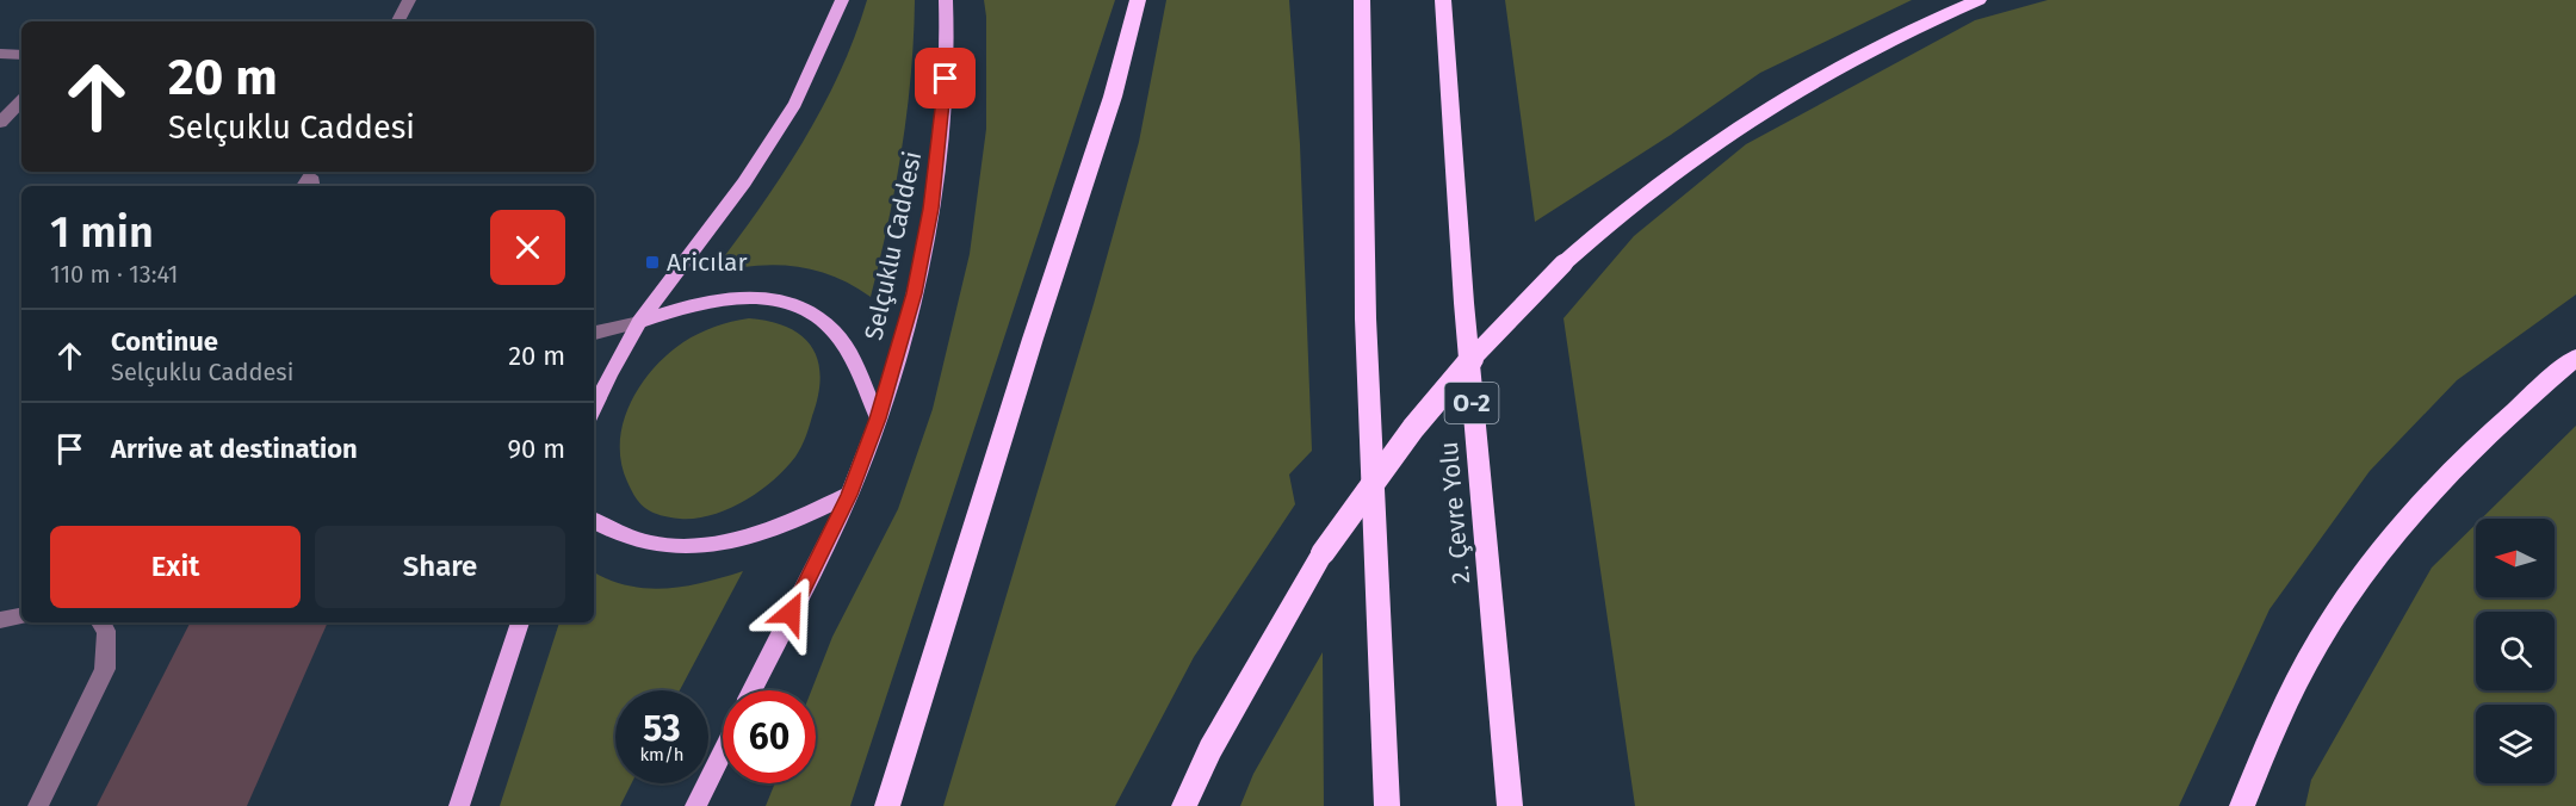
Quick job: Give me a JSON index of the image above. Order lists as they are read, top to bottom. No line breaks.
{"streets":{"highway":["O-2","2. Çevre Yolu"],"main road":["Selçuklu Caddesi"]},"places":{"transit":["Aricılar"]},"north":"left","page":{"turn":["20 m","Selçuklu Caddesi"],"heading":["1 min","110 m · 13:41"],"list":[{"name":"Continue","note":"Selçuklu Caddesi","value":"20 m"},{"name":"Arrive at destination","value":"90 m"}],"buttons":["Exit","Share"],"speed":"53 km/h","limit":"60"}}
